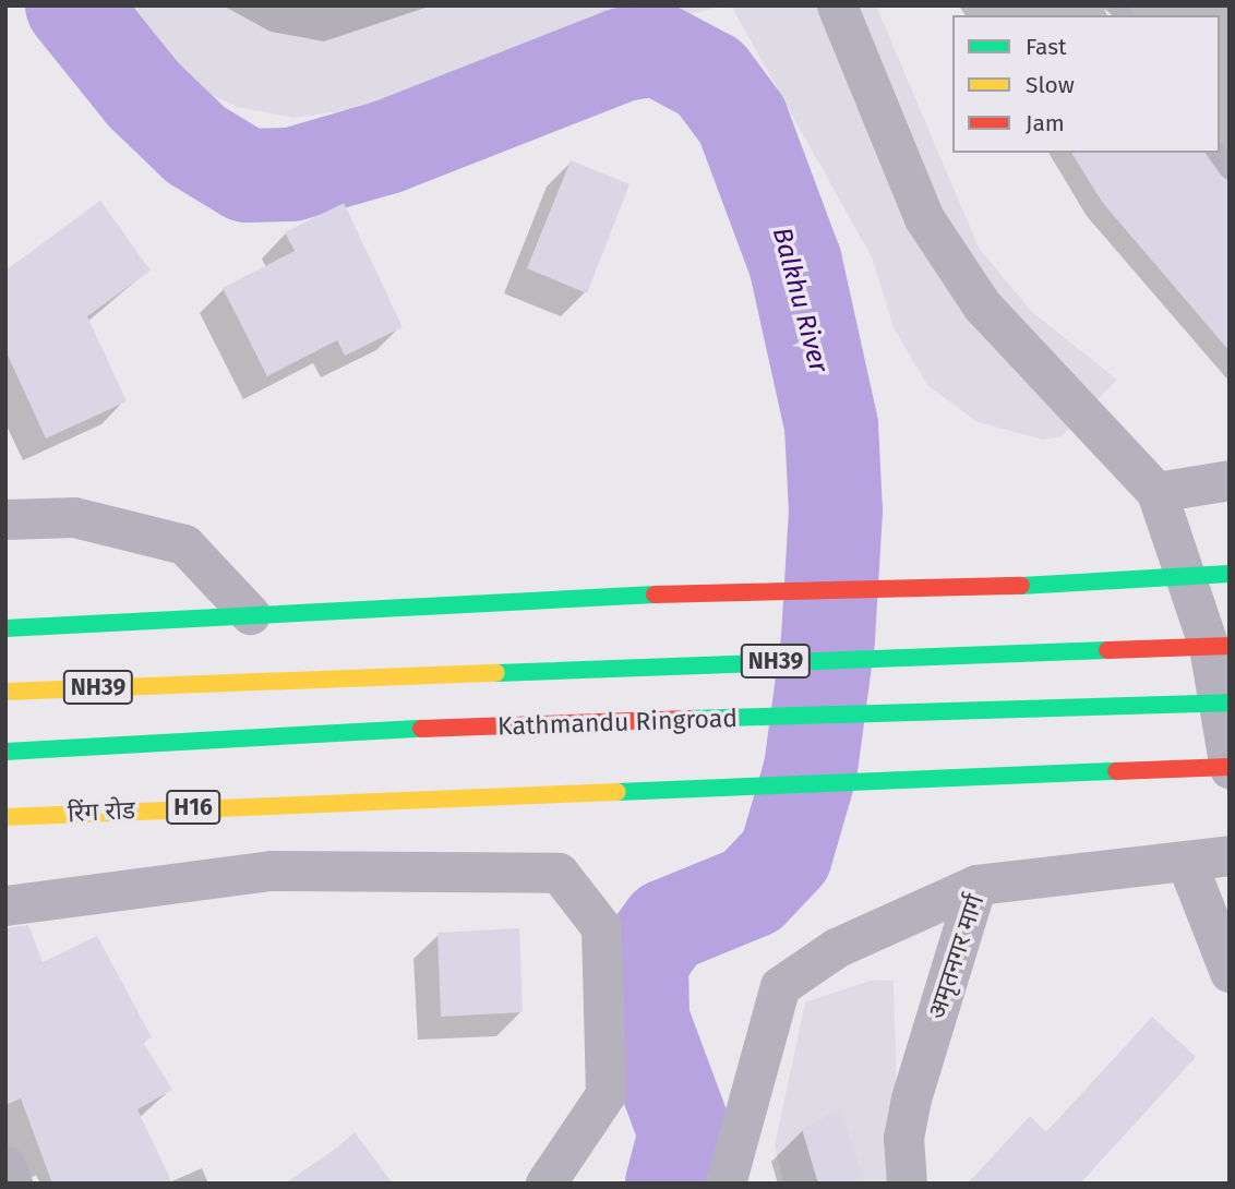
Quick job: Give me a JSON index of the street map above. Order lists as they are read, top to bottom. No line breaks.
{"streets":{"main road":["NH39","Kathmandu Ringroad","H16","रिंग रोड"],"street":["अमृतनगर मार्ग"]},"water":["Balkhu River"],"legend":["Fast","Slow","Jam"]}
